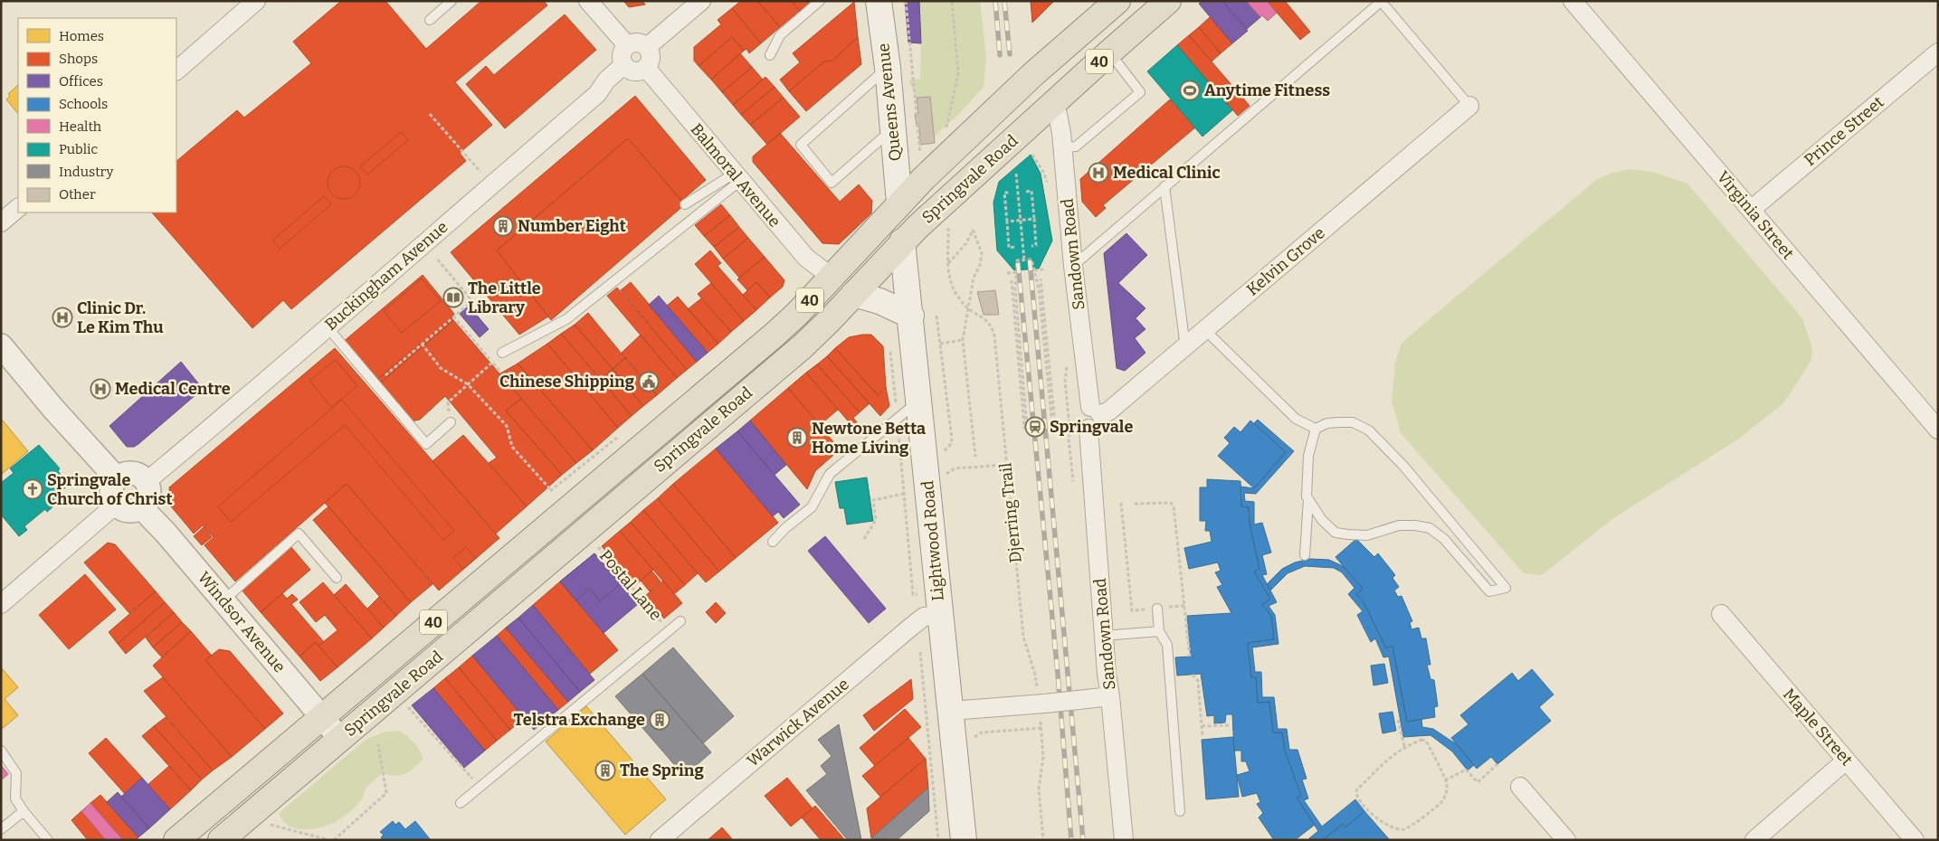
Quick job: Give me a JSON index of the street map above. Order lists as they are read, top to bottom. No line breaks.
{"streets":{"highway":["40","Springvale Road"],"main road":["Queens Avenue","Lightwood Road"],"street":["Prince Street","Balmoral Avenue","Virginia Street","Sandown Road","Kelvin Grove","Buckingham Avenue","Windsor Avenue","Warwick Avenue","Maple Street"],"path":["Djerring Trail","Postal Lane"]},"crossings":[["Queens Avenue","Springvale Road"],["Prince Street","Virginia Street"],["Balmoral Avenue","Springvale Road"],["Balmoral Avenue","Buckingham Avenue"],["Springvale Road","Sandown Road"],["Springvale Road","Djerring Trail"],["Springvale Road","Lightwood Road"],["Springvale Road","Windsor Avenue"],["Sandown Road","Kelvin Grove"],["Buckingham Avenue","Windsor Avenue"],["Lightwood Road","Warwick Avenue"]],"places":{"sports":["Anytime Fitness"],"hospital":["Medical Clinic","Clinic Dr. Le Kim Thu","Medical Centre"],"building":["Number Eight","Newtone Betta Home Living","Telstra Exchange","The Spring"],"library":["The Little Library"],"public building":["Chinese Shipping"],"station":["Springvale"],"church":["Springvale Church of Christ"]},"legend":["Homes","Shops","Offices","Schools","Health","Public","Industry","Other"]}
